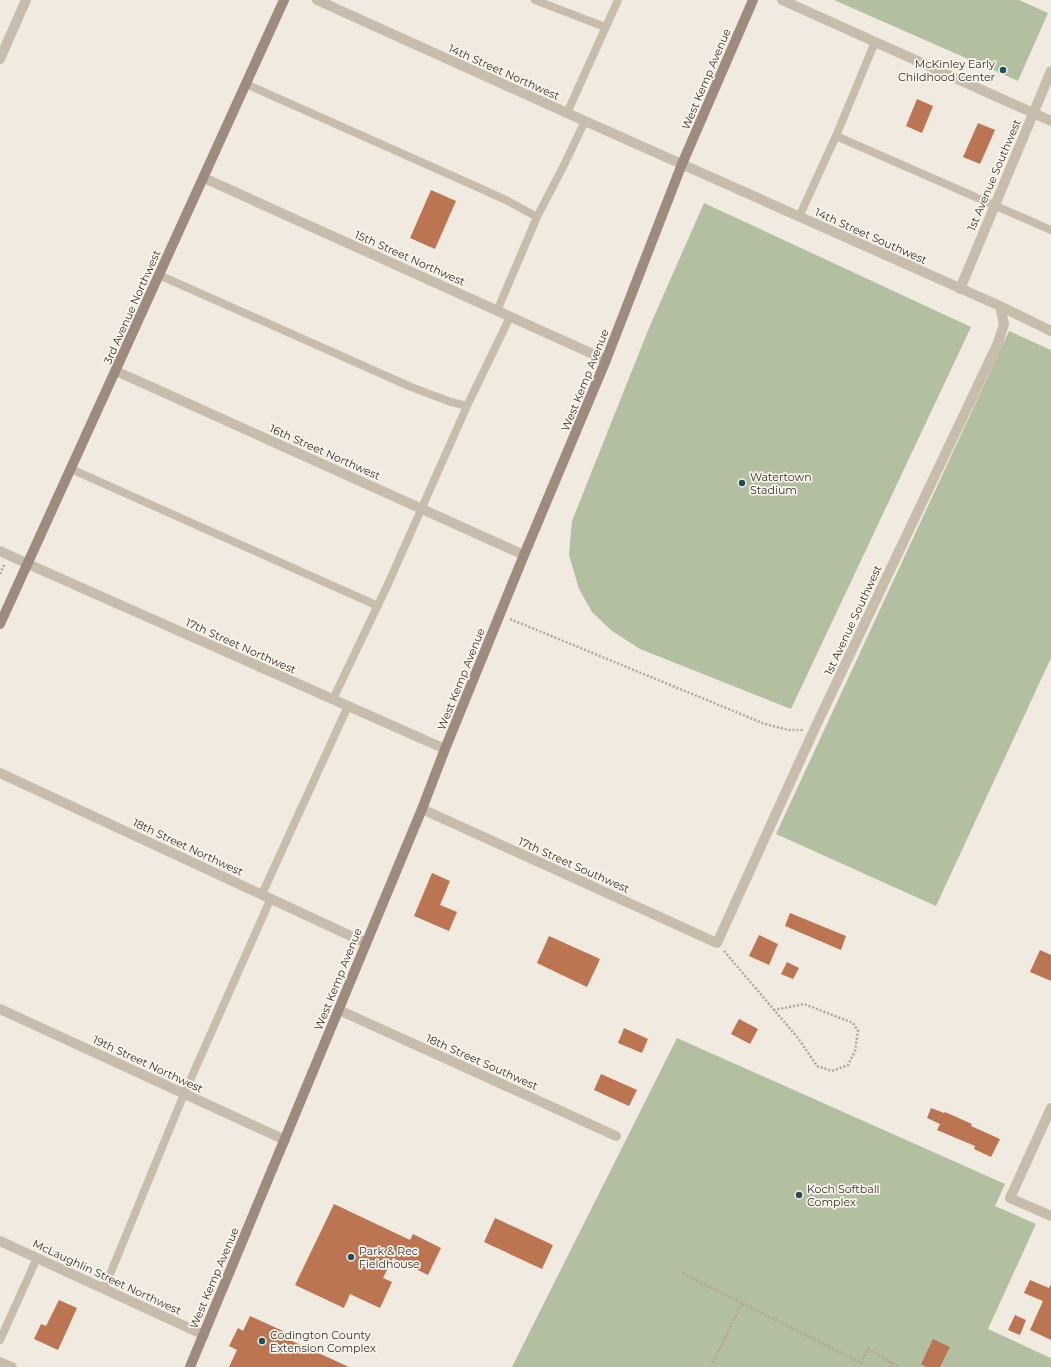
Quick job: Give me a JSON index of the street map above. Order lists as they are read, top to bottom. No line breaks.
{"streets":{"street":["14th Street Northwest","West Kemp Avenue","1st Avenue Southwest","14th Street Southwest","15th Street Northwest","3rd Avenue Northwest","16th Street Northwest","17th Street Northwest","18th Street Northwest","17th Street Southwest","18th Street Southwest","19th Street Northwest","McLaughlin Street Northwest"]},"crossings":[["14th Street Northwest","West Kemp Avenue"],["14th Street Northwest","14th Street Southwest"],["West Kemp Avenue","14th Street Southwest"],["West Kemp Avenue","15th Street Northwest"],["West Kemp Avenue","16th Street Northwest"],["West Kemp Avenue","17th Street Northwest"],["West Kemp Avenue","18th Street Northwest"],["West Kemp Avenue","17th Street Southwest"],["West Kemp Avenue","18th Street Southwest"],["West Kemp Avenue","19th Street Northwest"],["West Kemp Avenue","McLaughlin Street Northwest"],["1st Avenue Southwest","14th Street Southwest"],["1st Avenue Southwest","17th Street Southwest"],["15th Street Northwest","3rd Avenue Northwest"],["3rd Avenue Northwest","16th Street Northwest"],["3rd Avenue Northwest","17th Street Northwest"]],"places":["McKinley Early Childhood Center","Watertown Stadium","Koch Softball Complex","Park & Rec Fieldhouse","Codington County Extension Complex"]}
